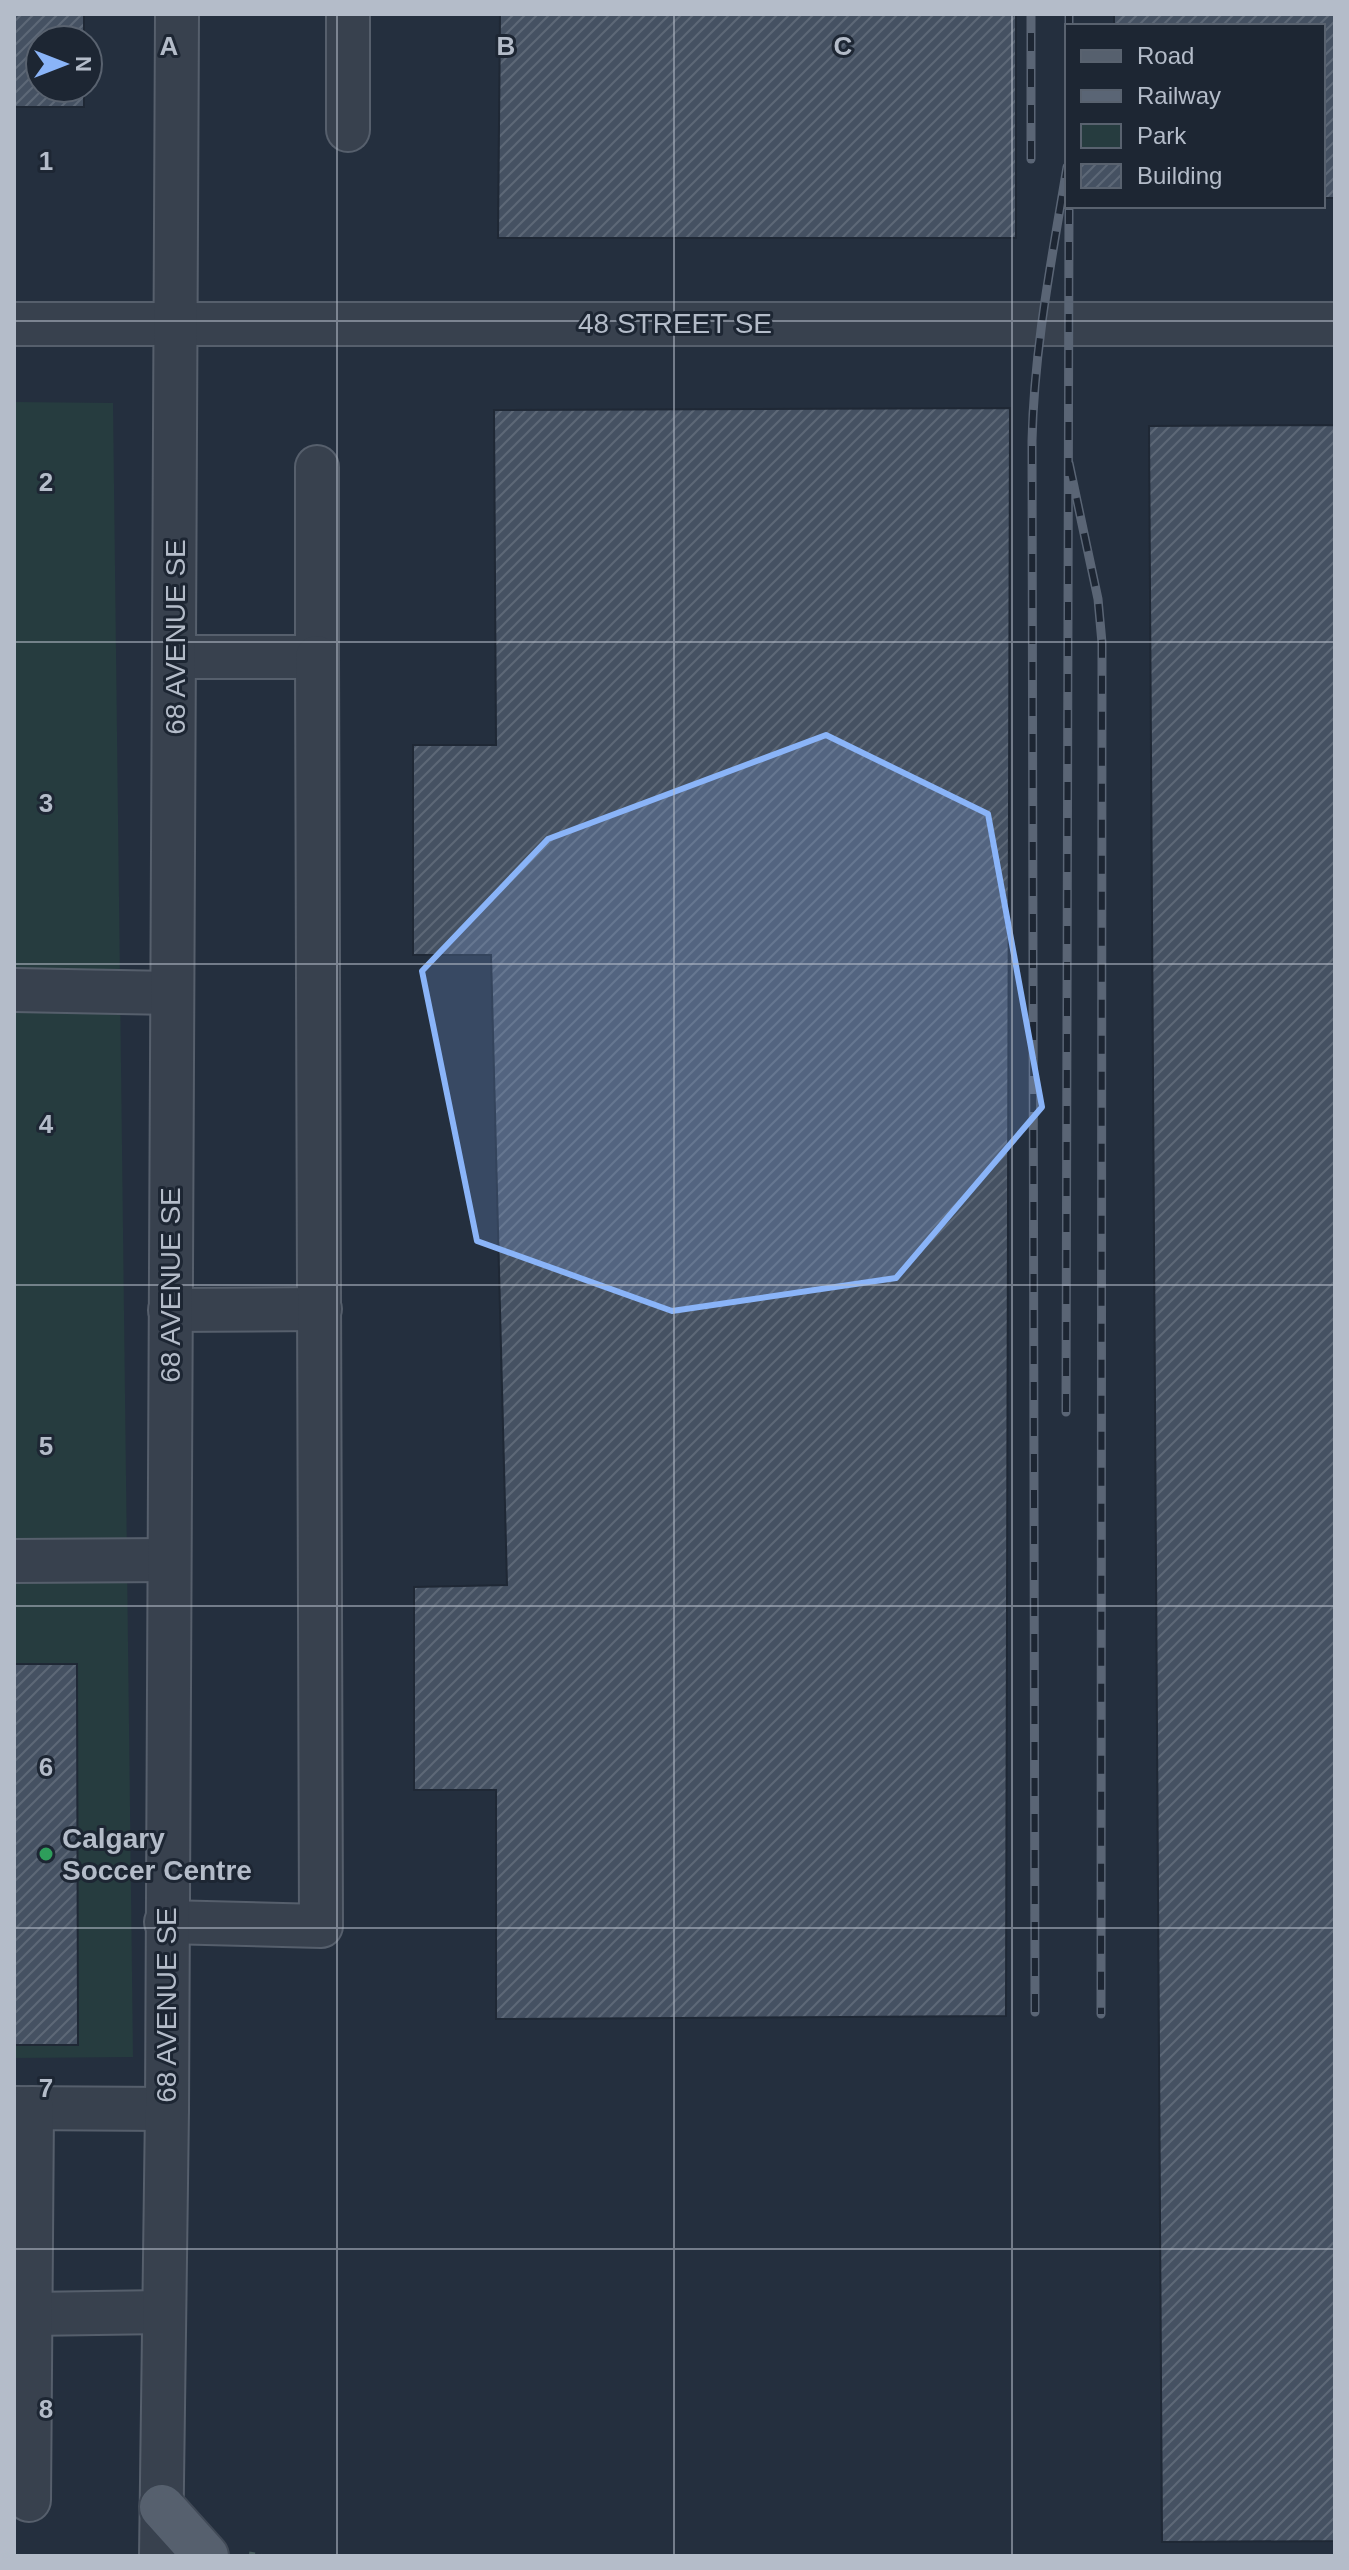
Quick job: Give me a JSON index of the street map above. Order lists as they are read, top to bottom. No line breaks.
{"streets":{"street":["48 STREET SE","68 AVENUE SE"]},"crossings":[["48 STREET SE","68 AVENUE SE"]],"places":["Calgary Soccer Centre"],"legend":["Road","Railway","Park","Building"],"north":"right","grid":{"columns":["A","B","C"],"rows":["1","2","3","4","5","6","7","8"]}}
